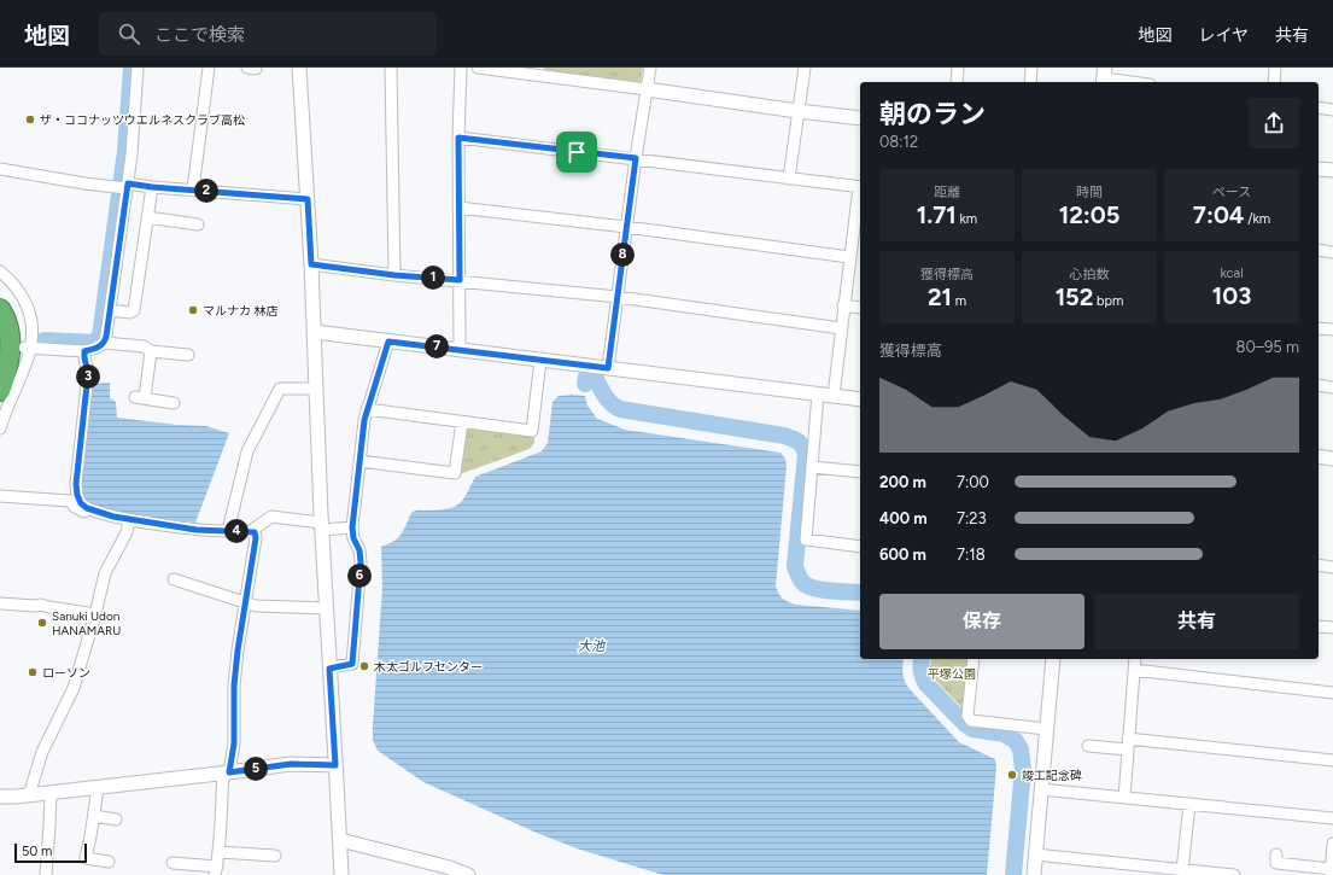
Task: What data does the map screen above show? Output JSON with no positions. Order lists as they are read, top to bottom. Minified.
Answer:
{"water":["大池"],"parks":["平塚公園"],"places":["ザ・ココナッツウエルネスクラブ高松","マルナカ 林店","Sanuki Udon HANAMARU","木太ゴルフセンター","ローソン","竣工記念碑"],"scale_bar":"50 m","page":{"header":"地図","search":"ここで検索","nav":["地図","レイヤ","共有"],"heading":["朝のラン","08:12"],"stats":[["距離","1.71 km"],["時間","12:05"],["ペース","7:04 /km"],["獲得標高","21 m"],["心拍数","152 bpm"],["kcal","103"]],"pins":["2","8","1","7","3","4","6","5"],"chart":["獲得標高","80–95 m"],"list":[{"name":"200 m","note":"7:00"},{"name":"400 m","note":"7:23"},{"name":"600 m","note":"7:18"}],"buttons":["保存","共有"],"scale":"50 m"}}
